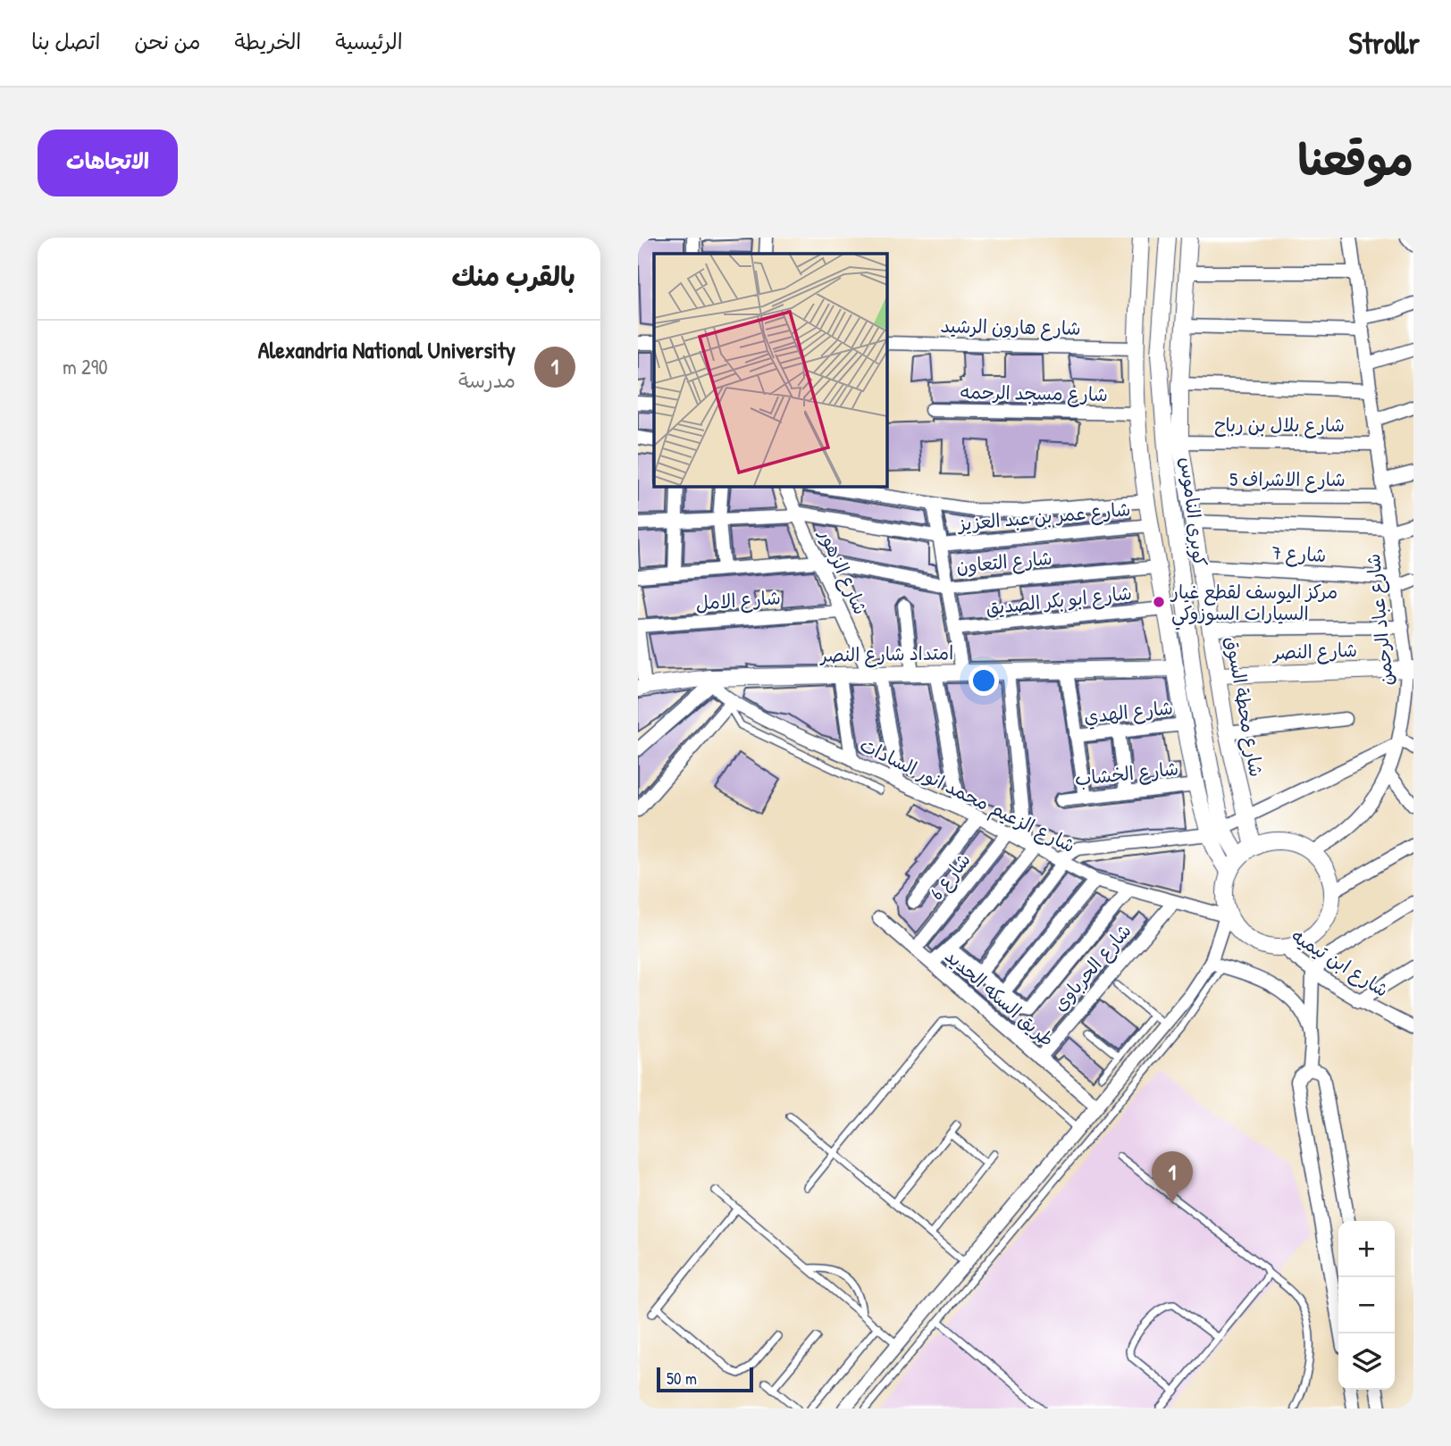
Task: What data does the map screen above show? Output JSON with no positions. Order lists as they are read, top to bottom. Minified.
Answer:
{"streets":{"street":["شارع هارون الرشيد","شارع مسجد الرحمه","شارع بلال بن رباح","شارع الاشراف 5","كوبرى الناموس","شارع عمر بن عبد العزيز","شارع 7","شارع التعاون","شارع الزهور","شارع الامل","شارع ابو بكر الصديق","شارع عباد الرحمن","شارع النصر","امتداد شارع النصر","شارع محطة السوق","شارع الهدي","شارع الخشاب","شارع الزعيم محمد انور السادات","شارع 6","شارع ابن تيميه","شارع الحرباوى","طريق السكه الحديد"]},"crossings":[["شارع بلال بن رباح","شارع عباد الرحمن"],["شارع بلال بن رباح","شارع محطة السوق"],["شارع الاشراف 5","شارع عباد الرحمن"],["شارع الاشراف 5","شارع محطة السوق"],["كوبرى الناموس","شارع عباد الرحمن"],["كوبرى الناموس","شارع محطة السوق"],["كوبرى الناموس","شارع الزعيم محمد انور السادات"],["كوبرى الناموس","شارع ابن تيميه"],["شارع عمر بن عبد العزيز","شارع الزهور"],["شارع 7","شارع عباد الرحمن"],["شارع 7","شارع محطة السوق"],["شارع التعاون","شارع الزهور"],["شارع الزهور","شارع الامل"],["شارع الزهور","امتداد شارع النصر"],["شارع الزهور","شارع الزعيم محمد انور السادات"],["شارع عباد الرحمن","شارع النصر"],["شارع عباد الرحمن","شارع محطة السوق"],["شارع عباد الرحمن","شارع الزعيم محمد انور السادات"],["شارع عباد الرحمن","شارع ابن تيميه"],["شارع النصر","شارع محطة السوق"],["امتداد شارع النصر","شارع الزعيم محمد انور السادات"],["شارع محطة السوق","شارع الزعيم محمد انور السادات"],["شارع محطة السوق","شارع ابن تيميه"],["شارع الزعيم محمد انور السادات","شارع 6"],["شارع الزعيم محمد انور السادات","شارع ابن تيميه"],["شارع الزعيم محمد انور السادات","شارع الحرباوى"],["شارع الحرباوى","طريق السكه الحديد"]],"places":["مركز اليوسف لقطع غيار السيارات السوزوكي"],"scale_bar":"50 m","page":{"header":"Strollr","nav":["الرئيسية","الخريطة","من نحن","اتصل بنا"],"title":"موقعنا","buttons":"الاتجاهات","heading":"بالقرب منك","list":[{"mark":"1","name":"Alexandria National University","note":"مدرسة","value":"290 m"}],"pins":"1","map_buttons":["+","−"],"scale":"50 m"}}
